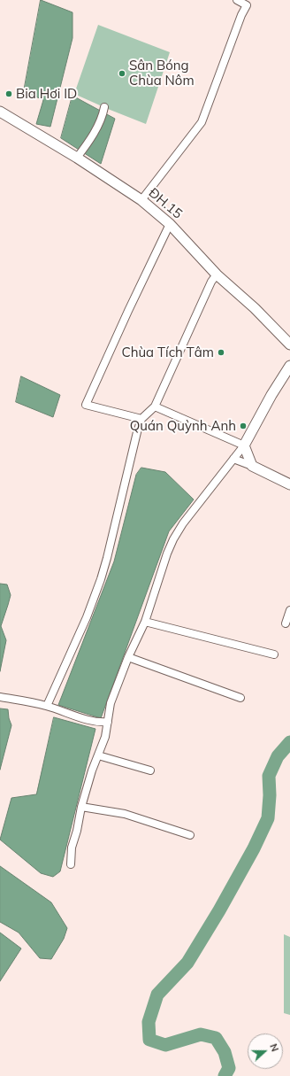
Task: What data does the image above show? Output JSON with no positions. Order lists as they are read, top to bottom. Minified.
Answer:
{"streets":{"main road":["ĐH.15"]},"places":["Sân Bóng Chùa Nôm","Bia Hơi ID","Chùa Tích Tâm","Quán Quỳnh Anh"],"north":"right"}
